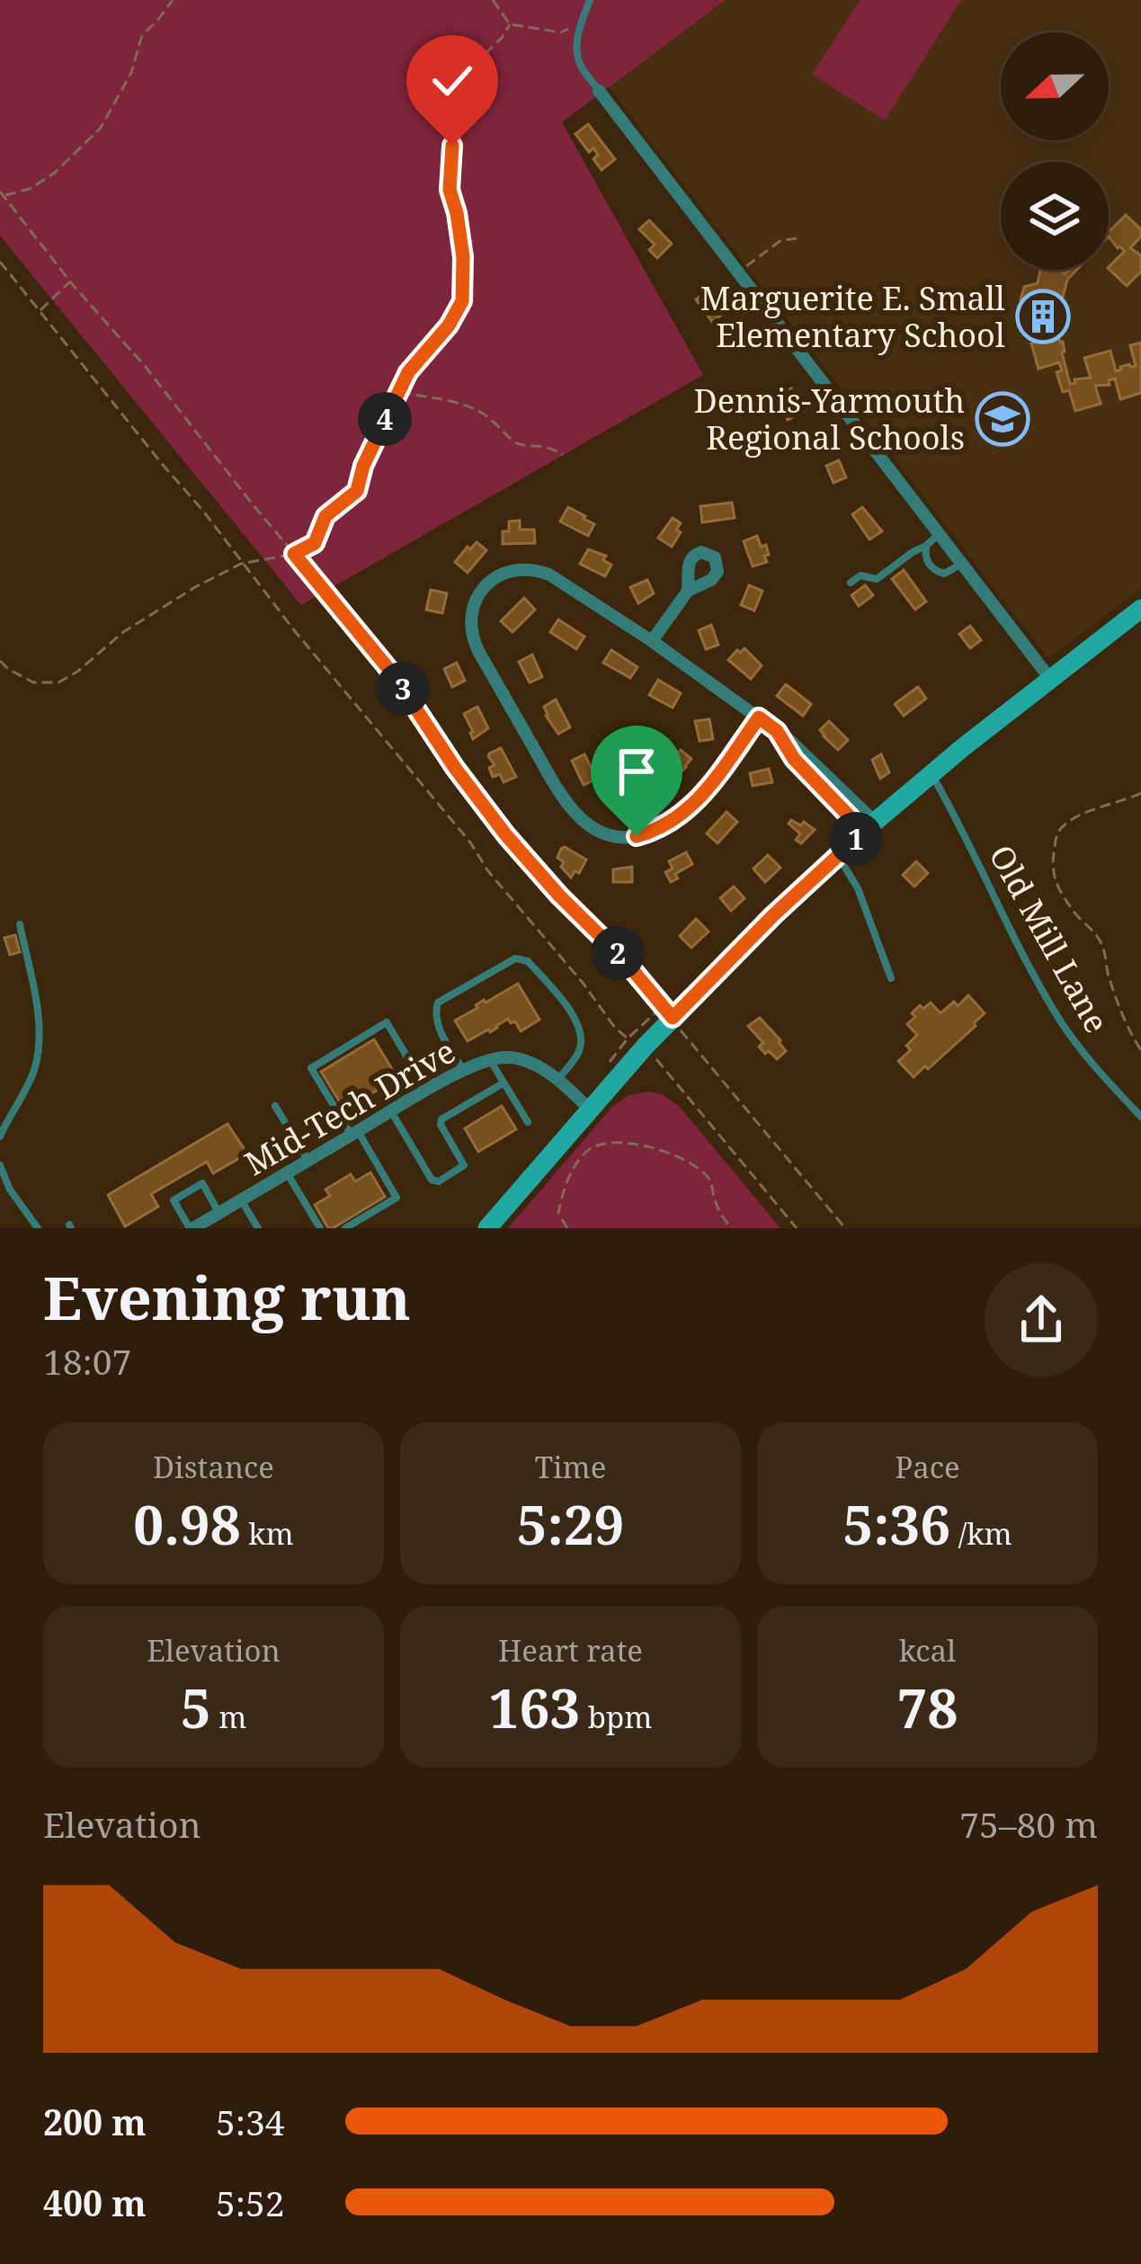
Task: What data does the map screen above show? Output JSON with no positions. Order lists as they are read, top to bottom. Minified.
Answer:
{"streets":{"street":["Mid-Tech Drive"],"lane":["Old Mill Lane"]},"places":{"building":["Marguerite E. Small Elementary School"],"school or university":["Dennis-Yarmouth Regional Schools"]},"north":"left","page":{"pins":["4","3","1","2"],"heading":["Evening run","18:07"],"stats":[["Distance","0.98 km"],["Time","5:29"],["Pace","5:36 /km"],["Elevation","5 m"],["Heart rate","163 bpm"],["kcal","78"]],"chart":["Elevation","75–80 m"],"list":[{"name":"200 m","note":"5:34"},{"name":"400 m","note":"5:52"}]}}
